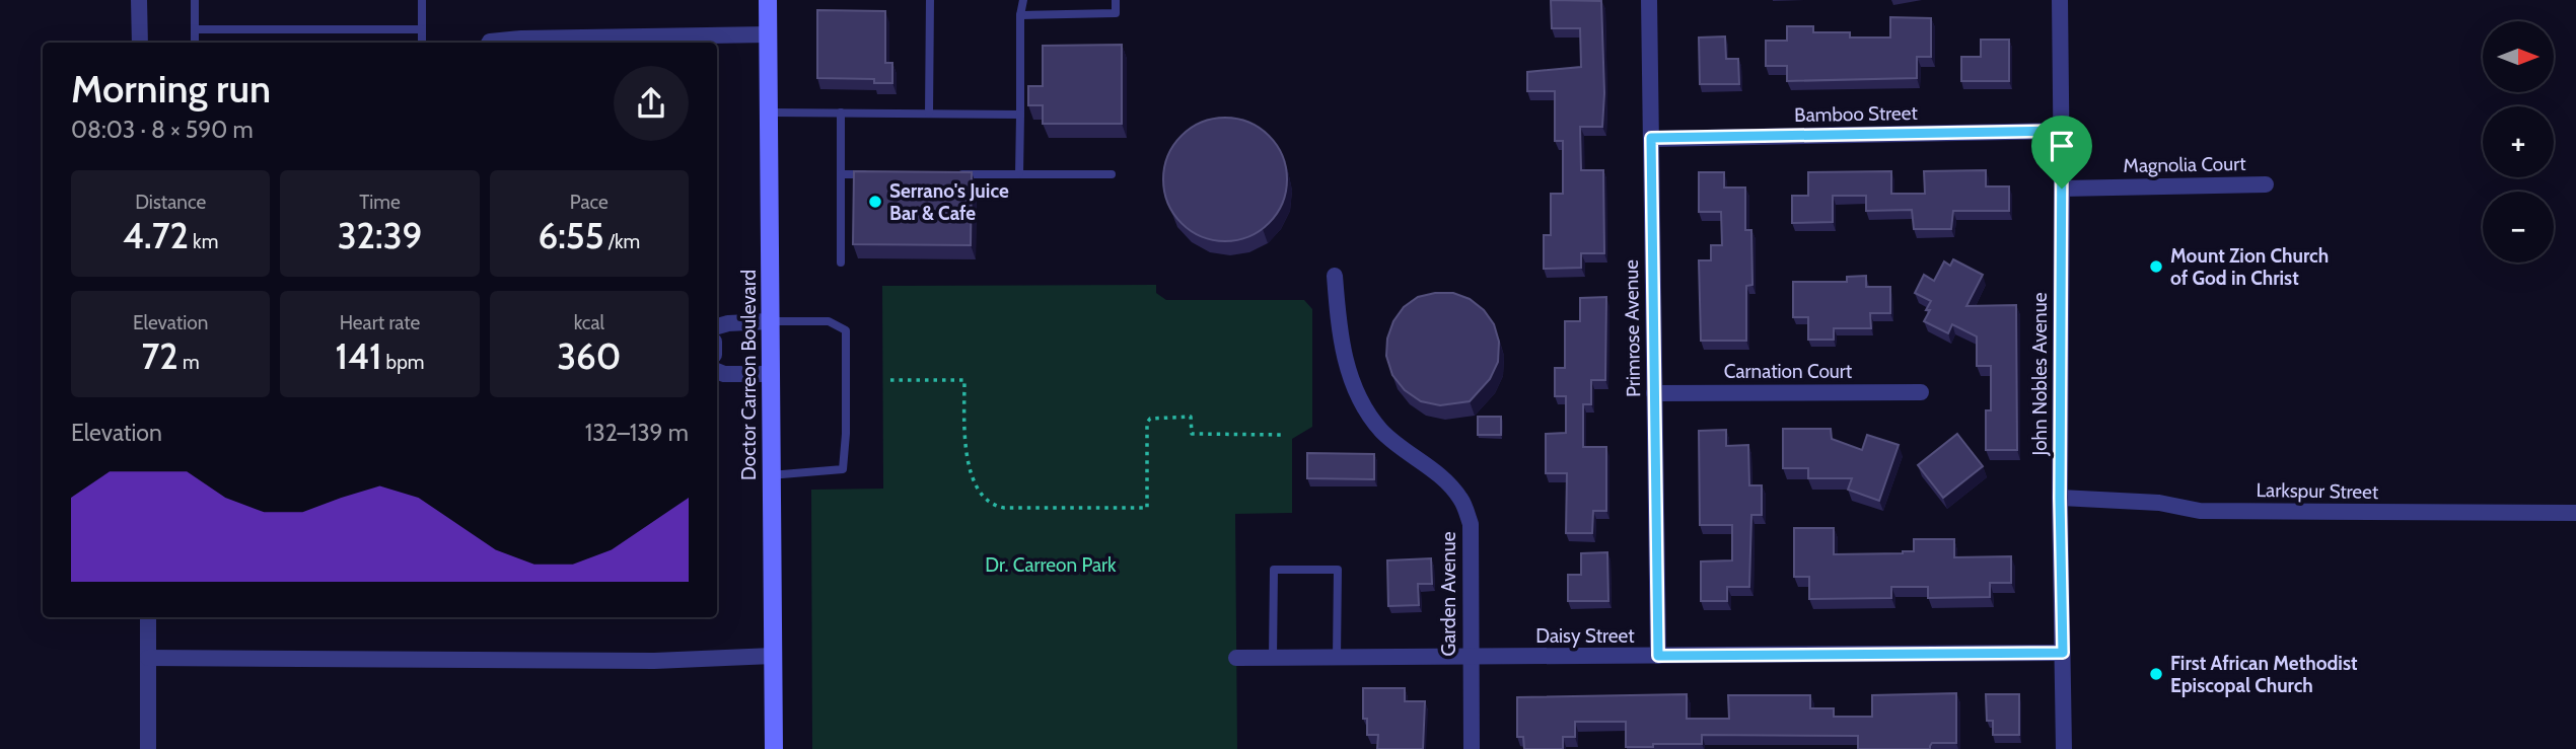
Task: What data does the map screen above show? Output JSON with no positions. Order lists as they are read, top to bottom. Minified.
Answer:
{"streets":{"main road":["Doctor Carreon Boulevard"],"street":["Bamboo Street","Magnolia Court","Primrose Avenue","Carnation Court","John Nobles Avenue","Larkspur Street","Garden Avenue","Daisy Street"]},"crossings":[["Bamboo Street","Primrose Avenue"],["Bamboo Street","John Nobles Avenue"],["Magnolia Court","John Nobles Avenue"],["Primrose Avenue","Carnation Court"],["Primrose Avenue","Daisy Street"],["John Nobles Avenue","Larkspur Street"],["John Nobles Avenue","Daisy Street"],["Garden Avenue","Daisy Street"]],"parks":["Dr. Carreon Park"],"places":["Serrano's Juice Bar & Cafe","Mount Zion Church of God in Christ","First African Methodist Episcopal Church"],"north":"right","page":{"map_buttons":["+","−"],"heading":["Morning run","08:03 · 8 × 590 m"],"stats":[["Distance","4.72 km"],["Time","32:39"],["Pace","6:55 /km"],["Elevation","72 m"],["Heart rate","141 bpm"],["kcal","360"]],"chart":["Elevation","132–139 m"]}}
